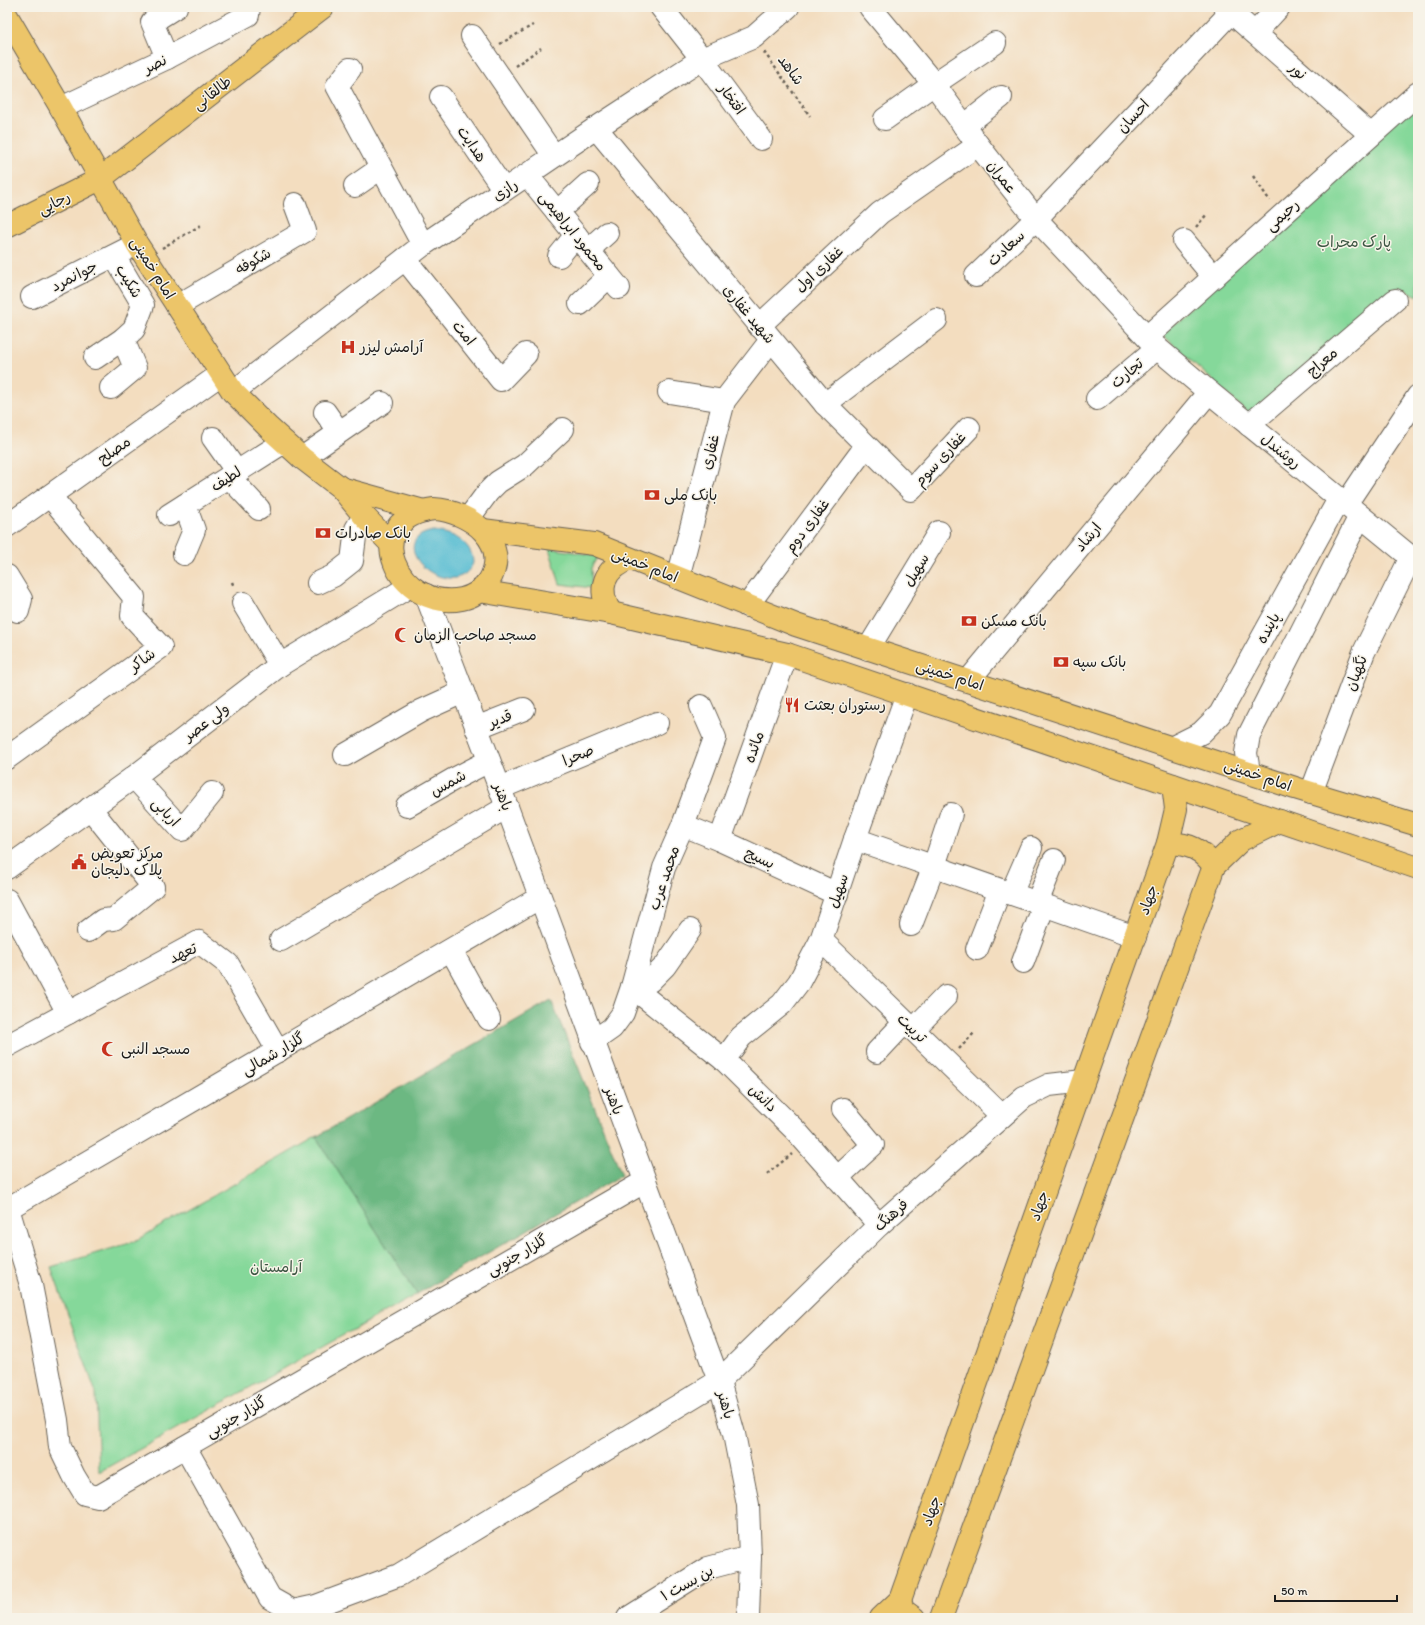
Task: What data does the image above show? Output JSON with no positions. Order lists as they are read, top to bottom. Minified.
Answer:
{"streets":{"main road":["طالقانی","رجایی","امام خمینی","جهاد"],"street":["نصر","نور","افتخار","احسان","هدایت","عمران","رازی","رحیمی","محمود ابراهیمی","سعادت","شکوفه","غفاری اول","جوانمرد","شکیب","شهید غفاری","امت","معراج","تجارت","مصلح","روشندل","غفاری","غفاری سوم","لطیف","غفاری دوم","ارشاد","سهیل","پاینده","شاکر","نگهبان","قدیر","ولی عصر","مائده","صحرا","شمس","باهنر","اربابی","بسیج","محمد عرب","تعهد","تربیت","گلزار شمالی","دانش","فرهنگ","گلزار جنوبی","بن بست ۱"],"path":["شاهد"]},"crossings":[["نصر","امام خمینی"],["شاهد","رازی"],["نور","احسان"],["نور","رحیمی"],["طالقانی","رجایی"],["طالقانی","امام خمینی"],["افتخار","رازی"],["احسان","عمران"],["احسان","سعادت"],["هدایت","رازی"],["عمران","رحیمی"],["عمران","سعادت"],["عمران","غفاری اول"],["عمران","تجارت"],["عمران","روشندل"],["رازی","محمود ابراهیمی"],["رازی","امام خمینی"],["رازی","شهید غفاری"],["رازی","امت"],["رجایی","امام خمینی"],["رحیمی","تجارت"],["رحیمی","روشندل"],["شکوفه","امام خمینی"],["امام خمینی","جوانمرد"],["امام خمینی","مصلح"],["امام خمینی","غفاری"],["امام خمینی","لطیف"],["امام خمینی","غفاری دوم"],["امام خمینی","ارشاد"],["امام خمینی","سهیل"],["امام خمینی","پاینده"],["امام خمینی","نگهبان"],["امام خمینی","ولی عصر"],["امام خمینی","باهنر"],["غفاری اول","شهید غفاری"],["غفاری اول","غفاری"],["جوانمرد","شکیب"],["شهید غفاری","غفاری"],["شهید غفاری","غفاری سوم"],["شهید غفاری","غفاری دوم"],["معراج","روشندل"],["تجارت","روشندل"],["مصلح","شاکر"],["روشندل","ارشاد"],["روشندل","پاینده"],["روشندل","نگهبان"],["سهیل","بسیج"],["سهیل","تربیت"],["سهیل","دانش"],["قدیر","باهنر"],["ولی عصر","باهنر"],["ولی عصر","اربابی"],["مائده","بسیج"],["صحرا","باهنر"],["شمس","باهنر"],["باهنر","محمد عرب"],["باهنر","گلزار شمالی"],["باهنر","فرهنگ"],["باهنر","گلزار جنوبی"],["باهنر","بن بست ۱"],["بسیج","محمد عرب"],["محمد عرب","دانش"],["جهاد","فرهنگ"],["تعهد","گلزار شمالی"],["تربیت","فرهنگ"],["گلزار شمالی","گلزار جنوبی"],["دانش","فرهنگ"],["فرهنگ","گلزار جنوبی"]],"parks":["پارک محراب","آرامستان"],"places":{"hospital":["آرامش لیزر"],"bank":["بانک ملی","بانک صادرات","بانک مسکن","بانک سپه"],"mosque":["مسجد صاحب الزمان","مسجد النبی"],"restaurant":["رستوران بعثت"],"public building":["مرکز تعویض پلاک دلیجان"]},"scale_bar":"50 m"}
